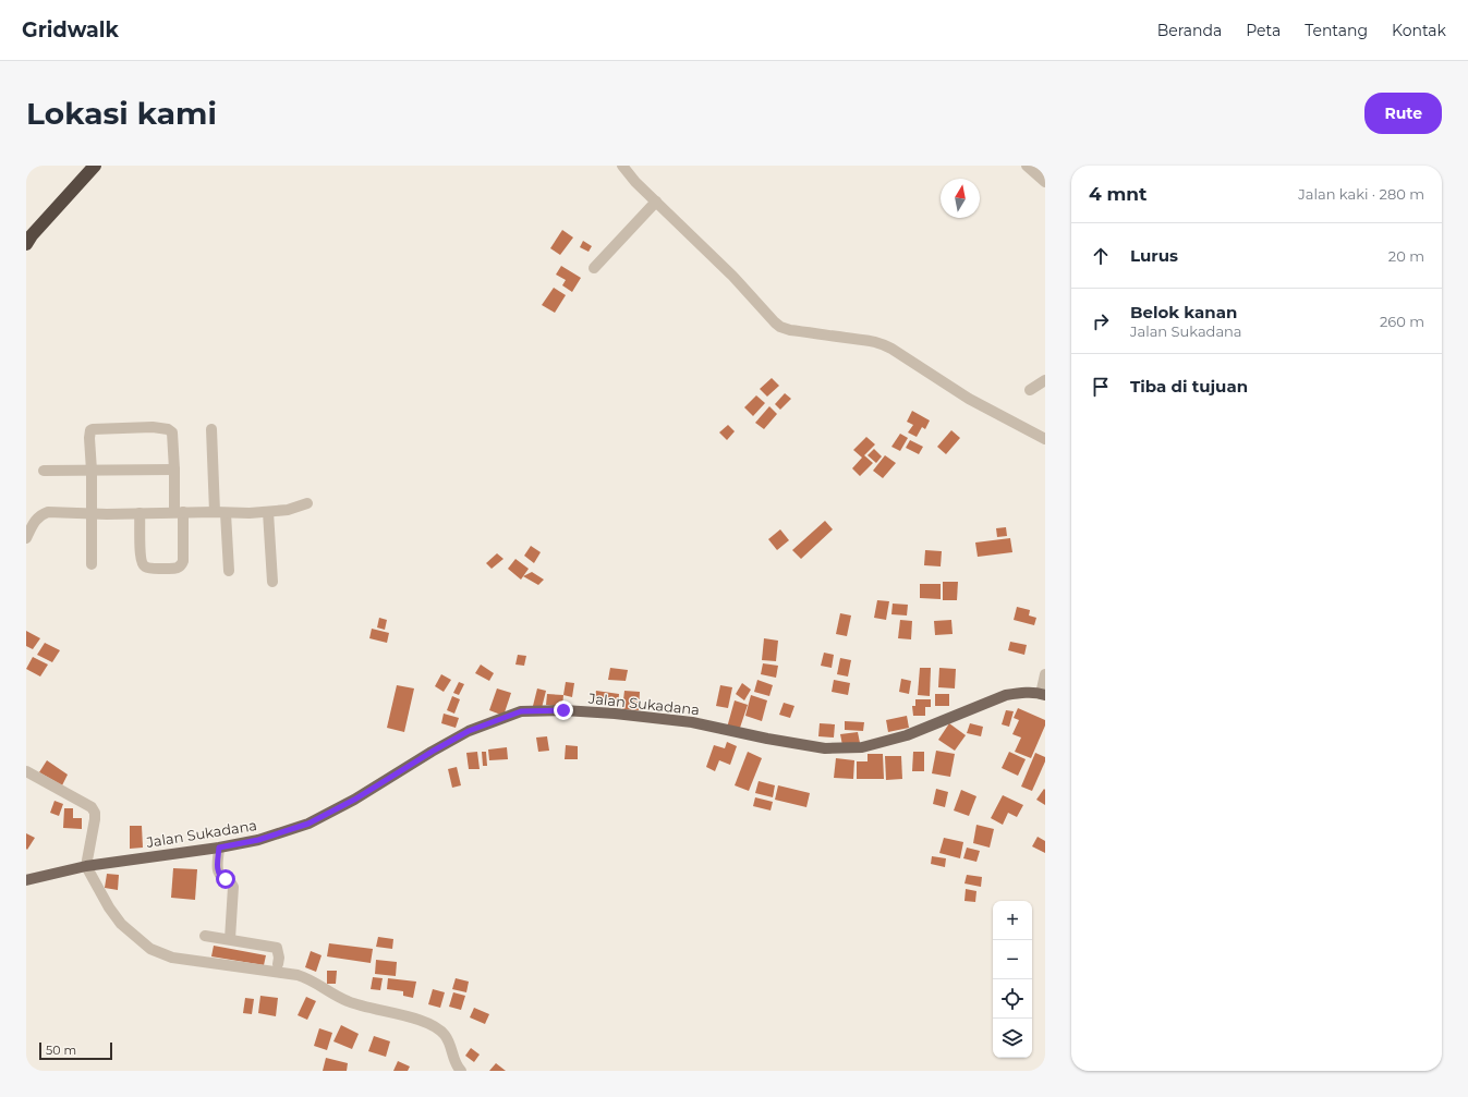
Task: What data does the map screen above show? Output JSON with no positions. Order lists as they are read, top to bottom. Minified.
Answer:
{"streets":{"main road":["Jalan Sukadana"]},"scale_bar":"50 m","north":"top","page":{"header":"Gridwalk","nav":["Beranda","Peta","Tentang","Kontak"],"buttons":"Rute","title":"Lokasi kami","heading":["4 mnt","Jalan kaki · 280 m"],"list":[["Lurus","20 m"],["Belok kanan","Jalan Sukadana","260 m"],"Tiba di tujuan"],"map_buttons":["+","−"],"scale":"50 m"}}
